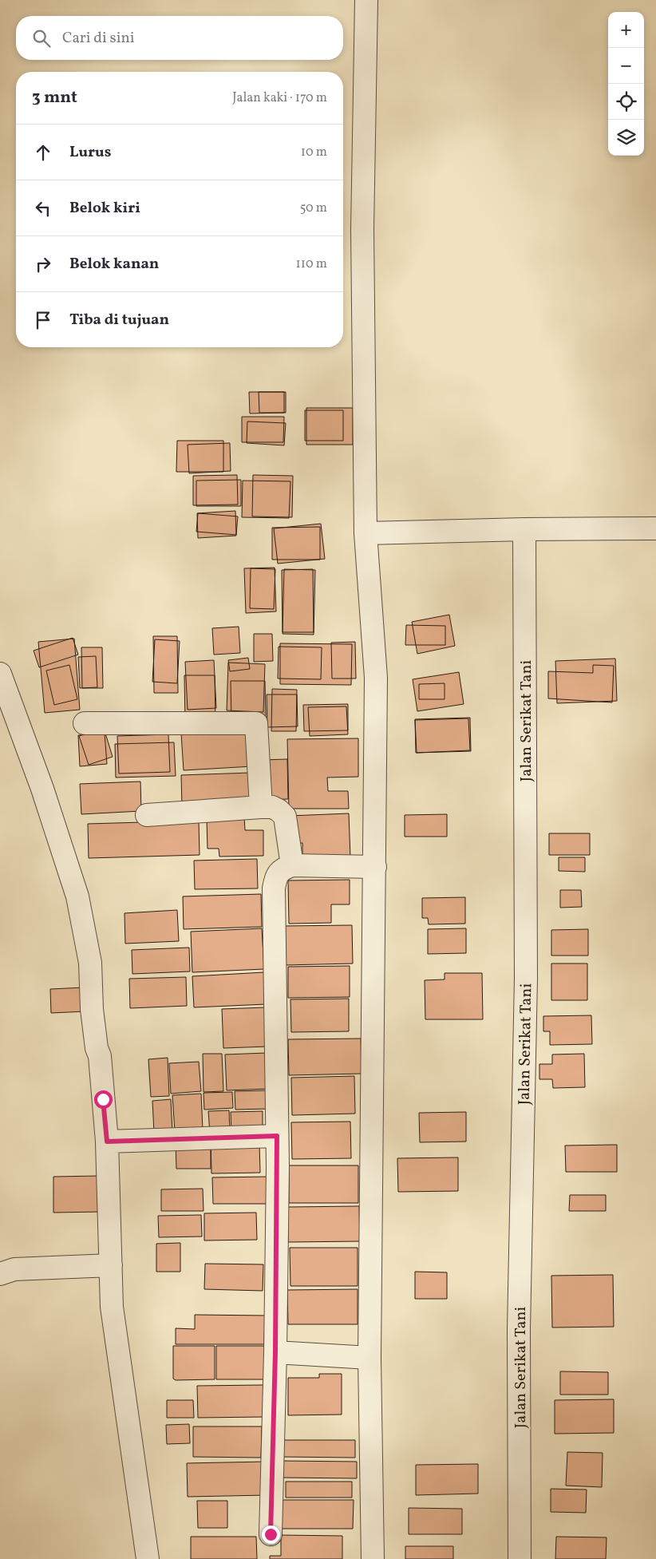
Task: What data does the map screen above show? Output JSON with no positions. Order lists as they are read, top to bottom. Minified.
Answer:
{"streets":{"street":["Jalan Serikat Tani"]},"page":{"map_buttons":["+","−"],"search":"Cari di sini","heading":["3 mnt","Jalan kaki · 170 m"],"list":[["Lurus","10 m"],["Belok kiri","50 m"],["Belok kanan","110 m"],"Tiba di tujuan"]}}
